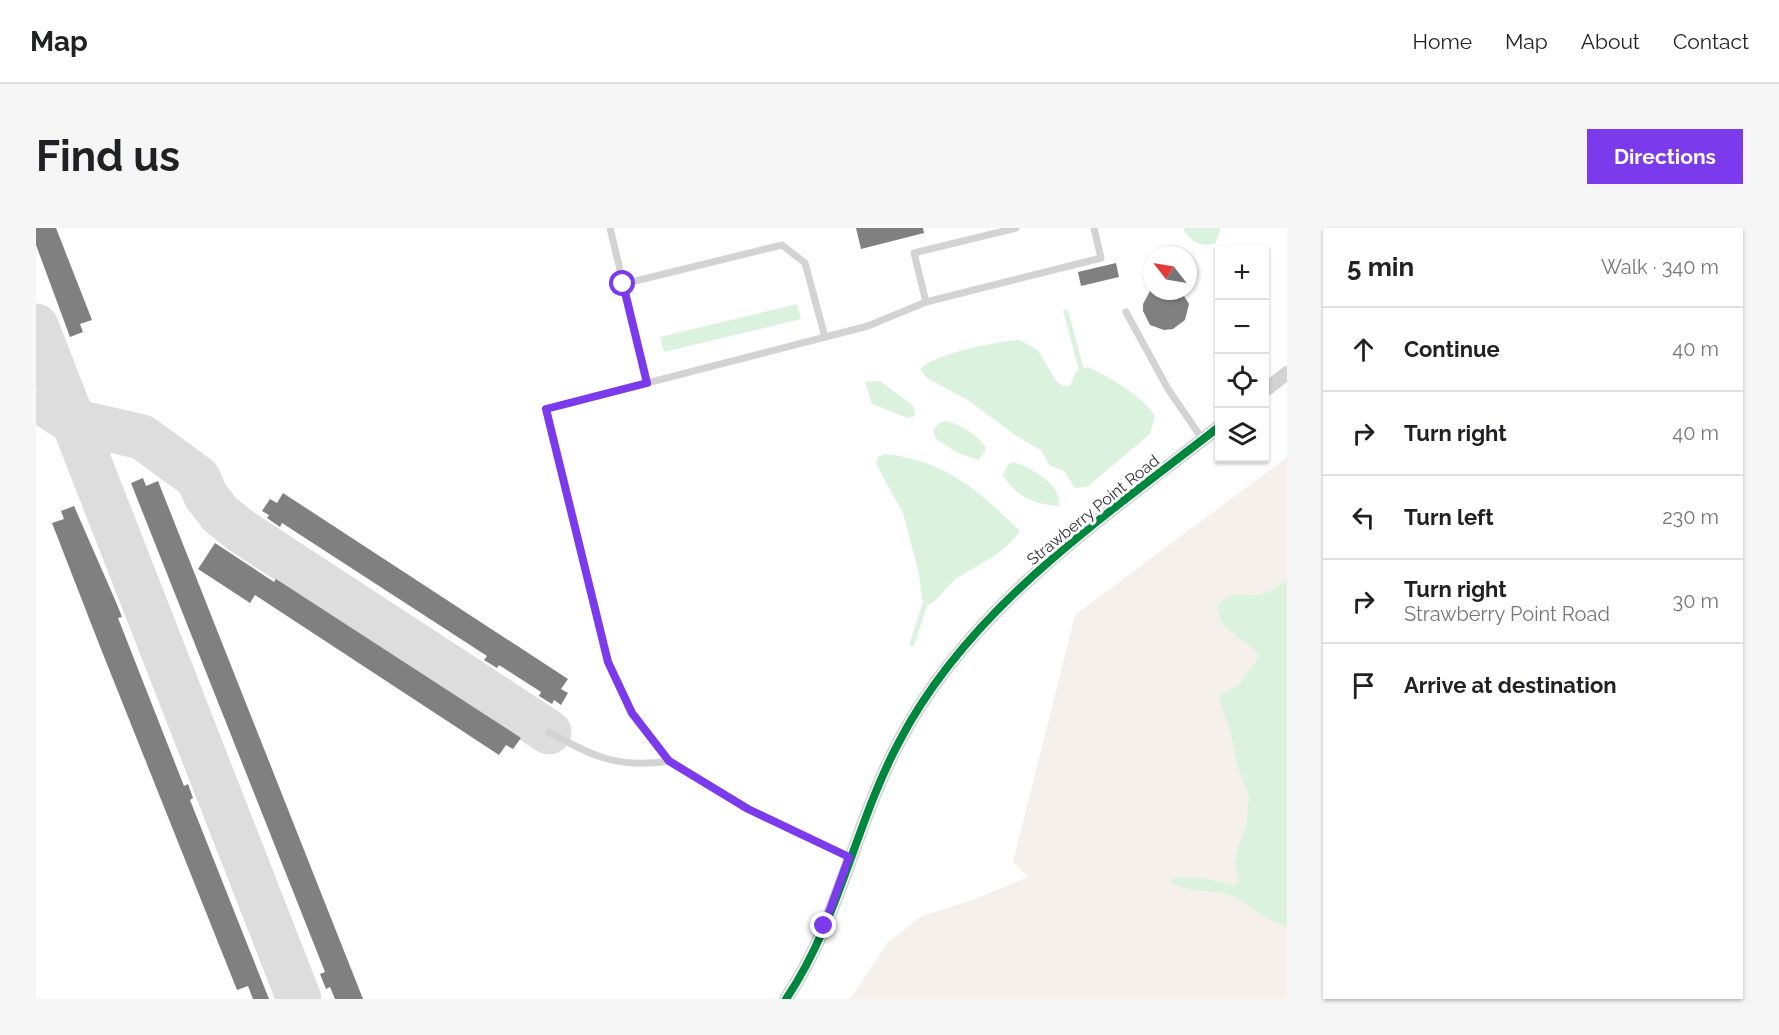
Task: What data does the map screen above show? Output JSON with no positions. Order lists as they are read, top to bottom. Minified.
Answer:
{"streets":{"street":["Strawberry Point Road"]},"north":"top left","page":{"header":"Map","nav":["Home","Map","About","Contact"],"buttons":"Directions","title":"Find us","heading":["5 min","Walk · 340 m"],"map_buttons":["+","−"],"list":[["Continue","40 m"],["Turn right","40 m"],["Turn left","230 m"],["Turn right","Strawberry Point Road","30 m"],"Arrive at destination"]}}
